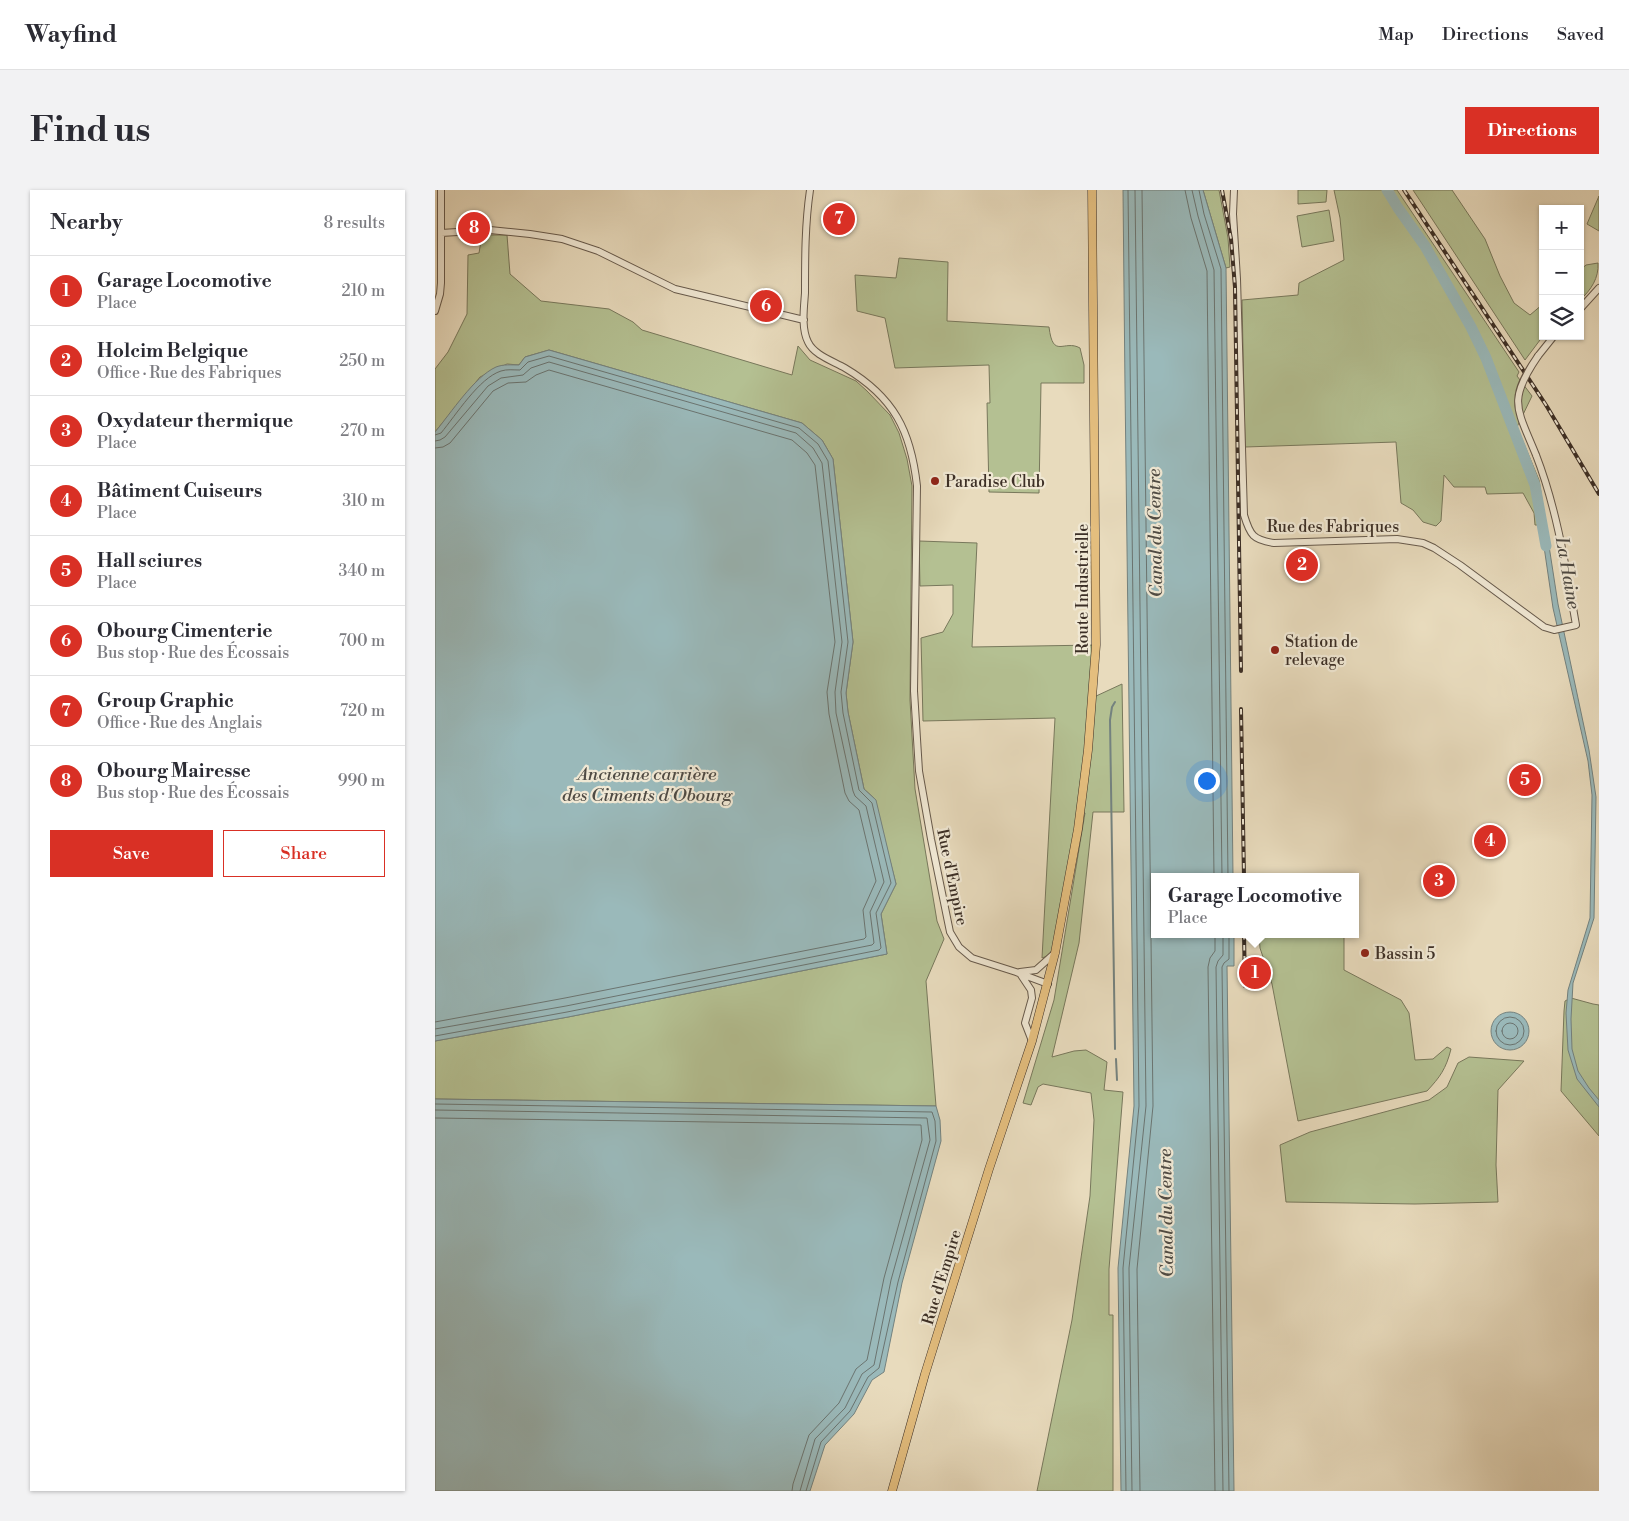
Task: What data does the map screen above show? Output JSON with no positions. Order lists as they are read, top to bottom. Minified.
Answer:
{"streets":{"main road":["Route Industrielle","Rue d'Empire"],"street":["Rue des Fabriques"]},"crossings":[["Route Industrielle","Rue d'Empire"]],"water":["Canal du Centre","La Haine","Ancienne carrière des Ciments d'Obourg"],"places":["Paradise Club","Station de relevage","Bassin 5"],"page":{"header":"Wayfind","nav":["Map","Directions","Saved"],"buttons":["Directions",["Save","Share"]],"title":"Find us","heading":["Nearby","8 results"],"pins":["7","8","6","2","5","4","3","1"],"map_buttons":["+","−"],"list":[{"mark":"1","name":"Garage Locomotive","note":"Place","value":"210 m"},{"mark":"2","name":"Holcim Belgique","note":"Office · Rue des Fabriques","value":"250 m"},{"mark":"3","name":"Oxydateur thermique","note":"Place","value":"270 m"},{"mark":"4","name":"Bâtiment Cuiseurs","note":"Place","value":"310 m"},{"mark":"5","name":"Hall sciures","note":"Place","value":"340 m"},{"mark":"6","name":"Obourg Cimenterie","note":"Bus stop · Rue des Écossais","value":"700 m"},{"mark":"7","name":"Group Graphic","note":"Office · Rue des Anglais","value":"720 m"},{"mark":"8","name":"Obourg Mairesse","note":"Bus stop · Rue des Écossais","value":"990 m"}],"popup":["Garage Locomotive","Place"]}}
